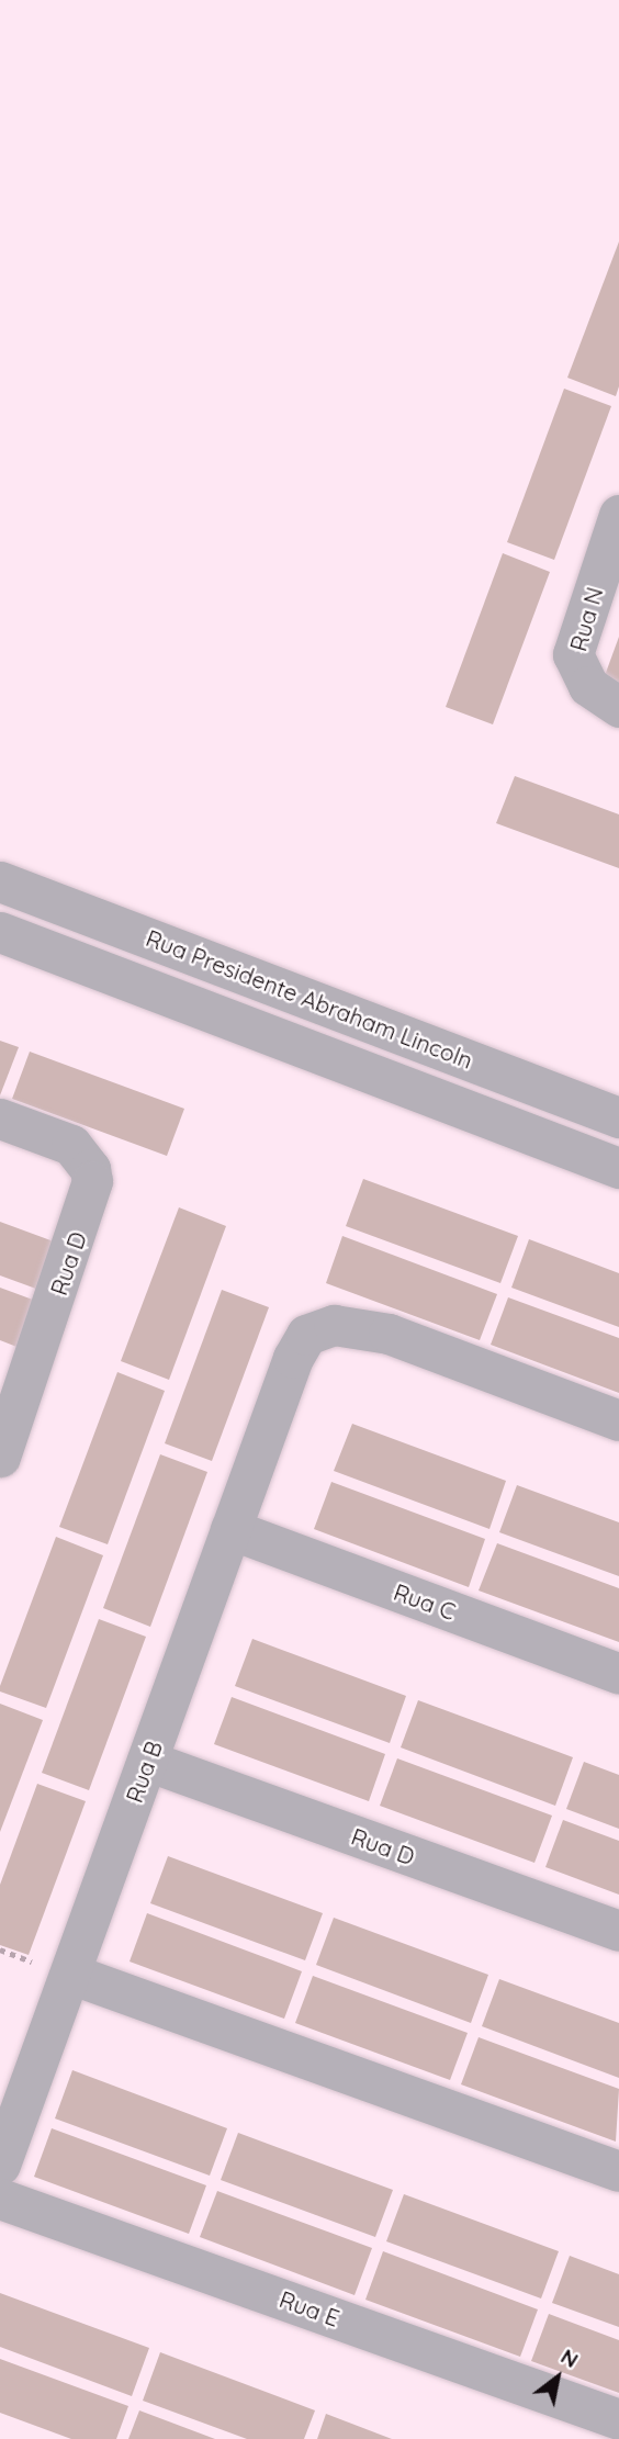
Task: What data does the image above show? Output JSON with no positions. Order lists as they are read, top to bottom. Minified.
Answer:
{"streets":{"street":["Rua N","Rua Presidente Abraham Lincoln","Rua D","Rua C","Rua B","Rua E"]},"crossings":[["Rua D","Rua B"],["Rua C","Rua B"]],"north":"top right"}
